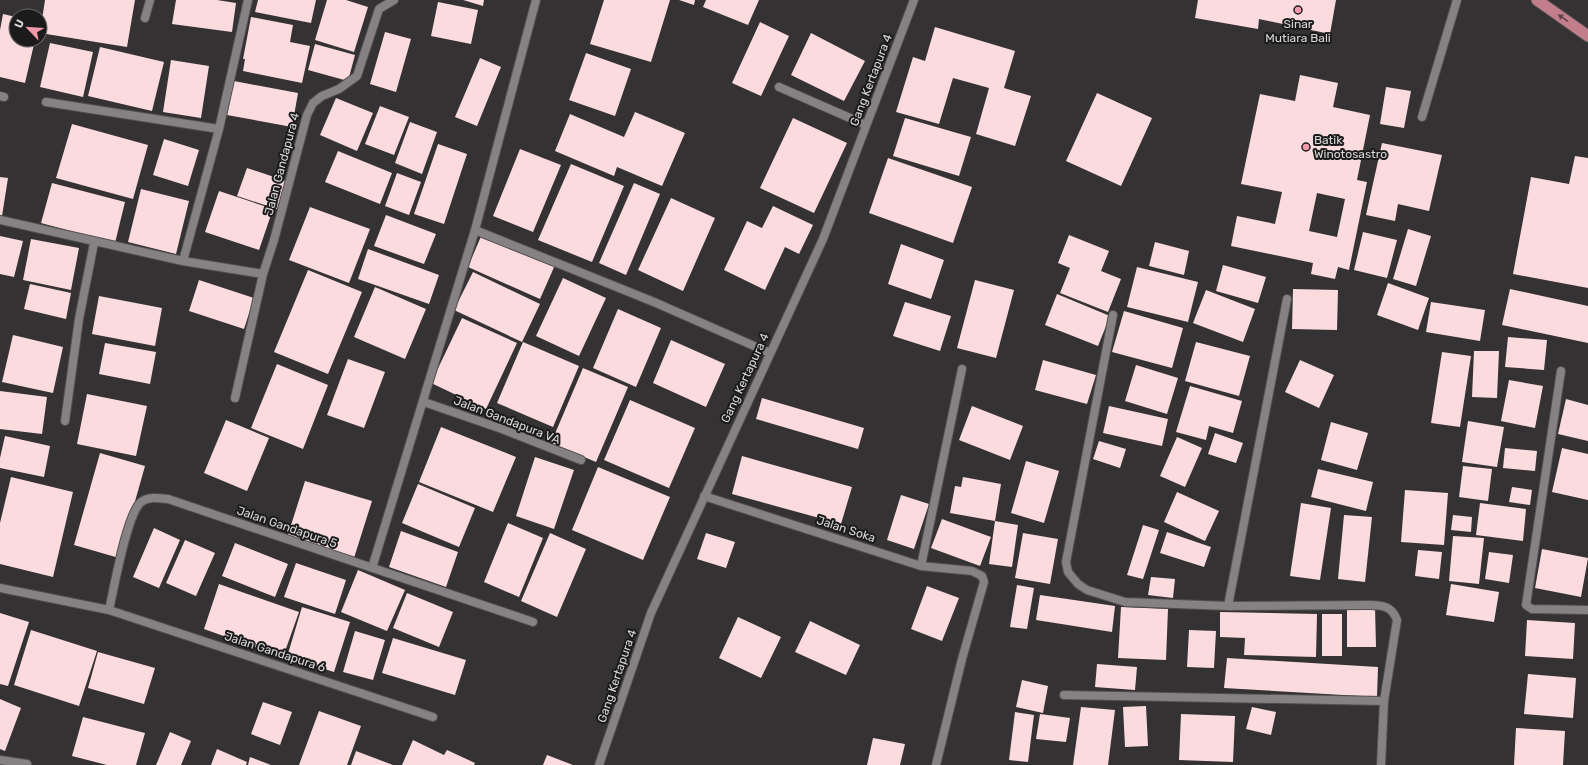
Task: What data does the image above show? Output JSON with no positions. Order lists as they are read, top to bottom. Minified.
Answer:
{"streets":{"street":["Gang Kertapura 4","Jalan Gandapura 4","Jalan Gandapura VA","Jalan Gandapura 5","Jalan Soka","Jalan Gandapura 6"]},"crossings":[["Gang Kertapura 4","Jalan Soka"],["Jalan Gandapura 5","Jalan Gandapura 6"]],"places":["Sinar Mutiara Bali","Batik Winotosastro"],"north":"top left"}
